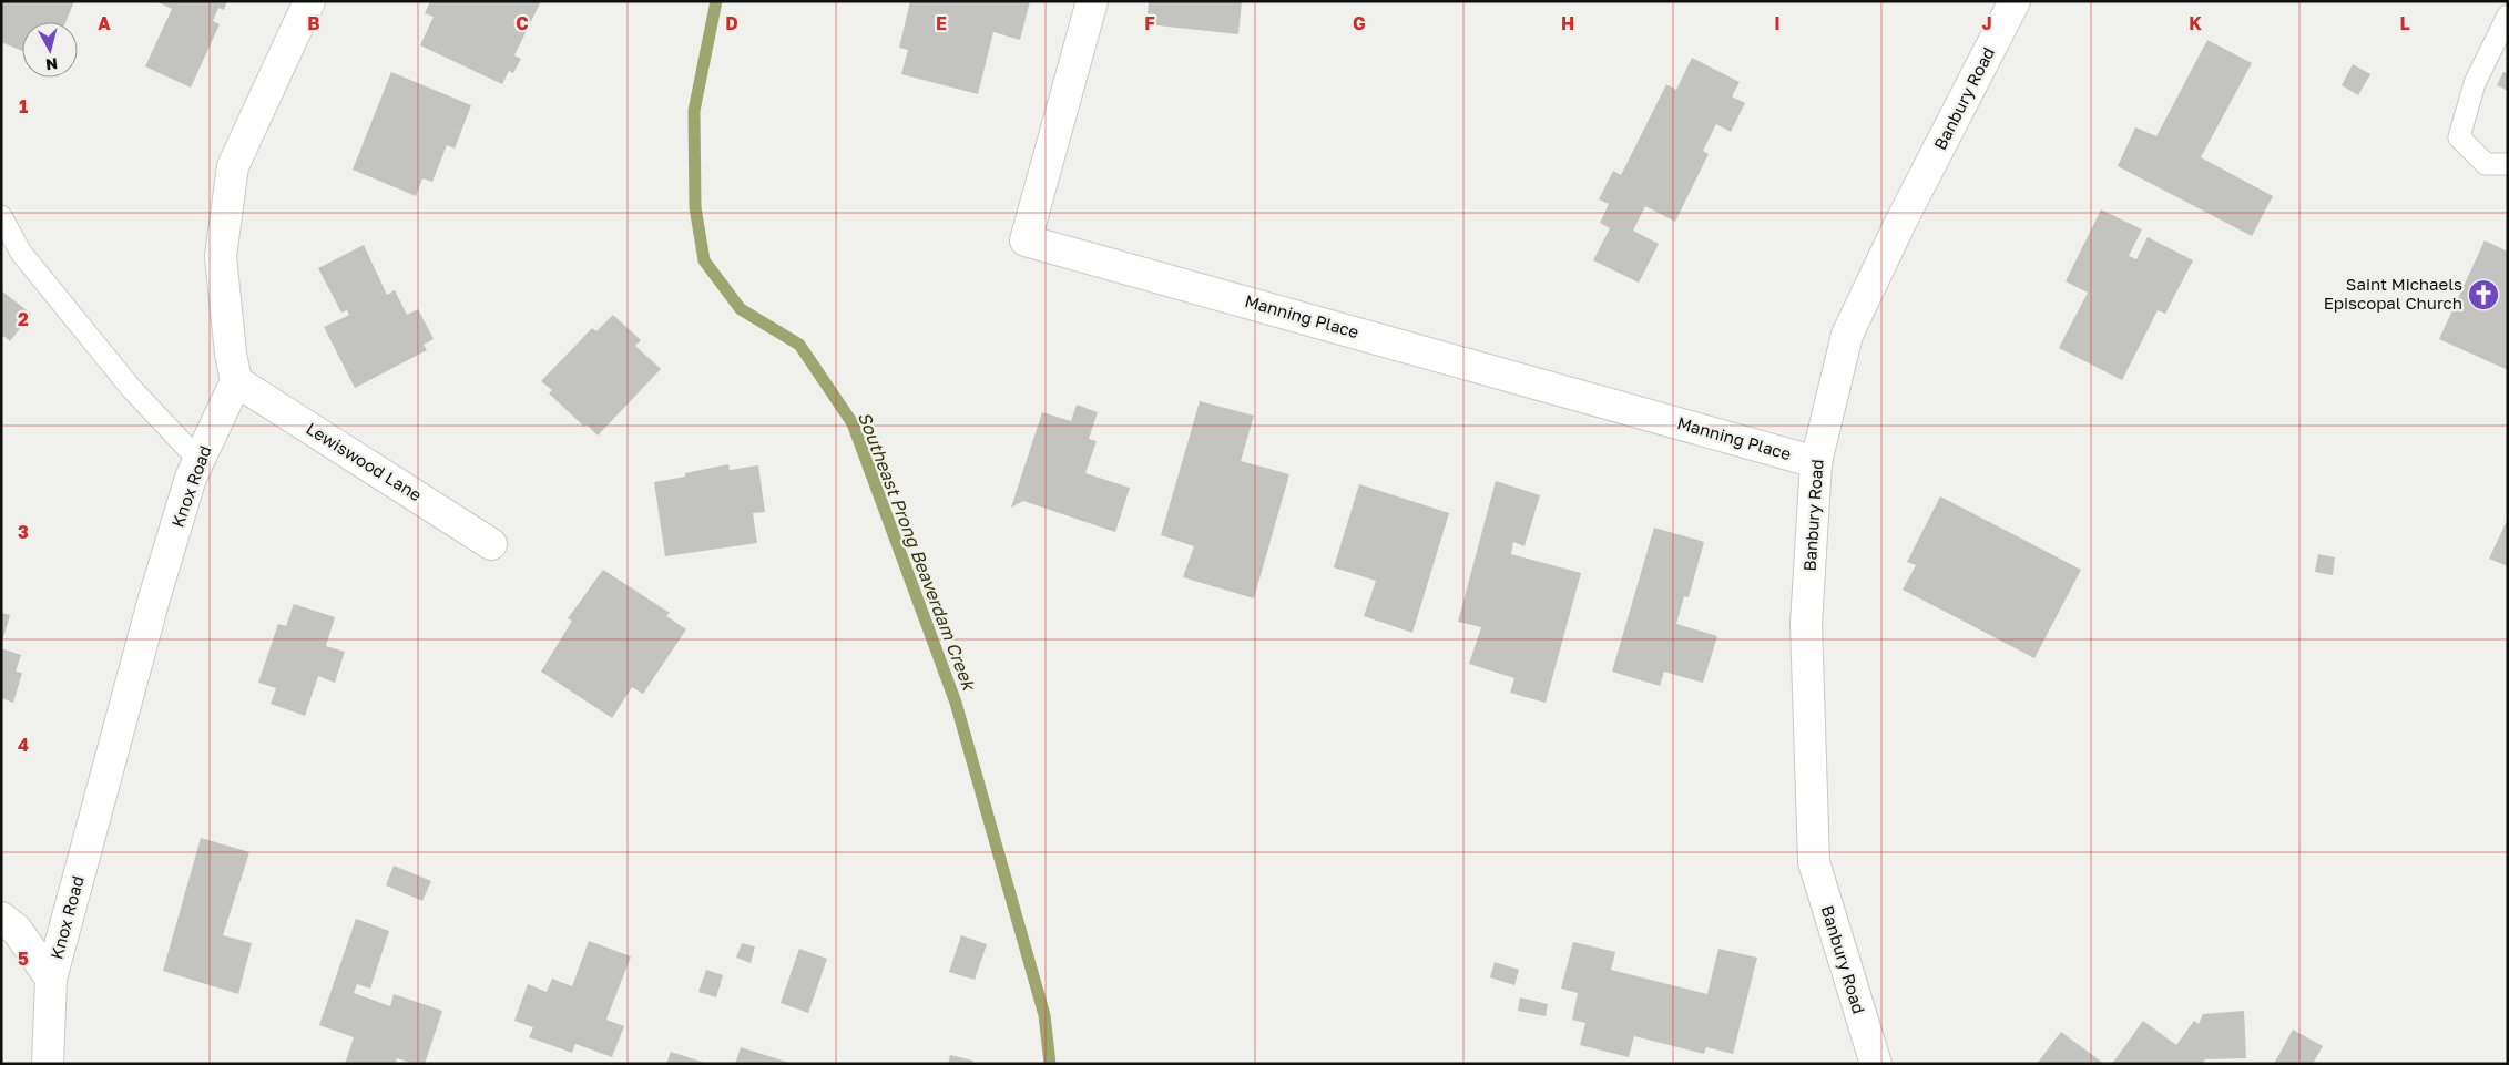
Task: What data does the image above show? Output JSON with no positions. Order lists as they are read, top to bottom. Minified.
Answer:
{"streets":{"street":["Banbury Road","Manning Place","Lewiswood Lane","Knox Road"]},"crossings":[["Banbury Road","Manning Place"],["Lewiswood Lane","Knox Road"]],"water":["Southeast Prong Beaverdam Creek"],"places":{"church":["Saint Michaels Episcopal Church"]},"north":"bottom","grid":{"columns":["A","B","C","D","E","F","G","H","I","J","K","L"],"rows":["1","2","3","4","5"]}}
